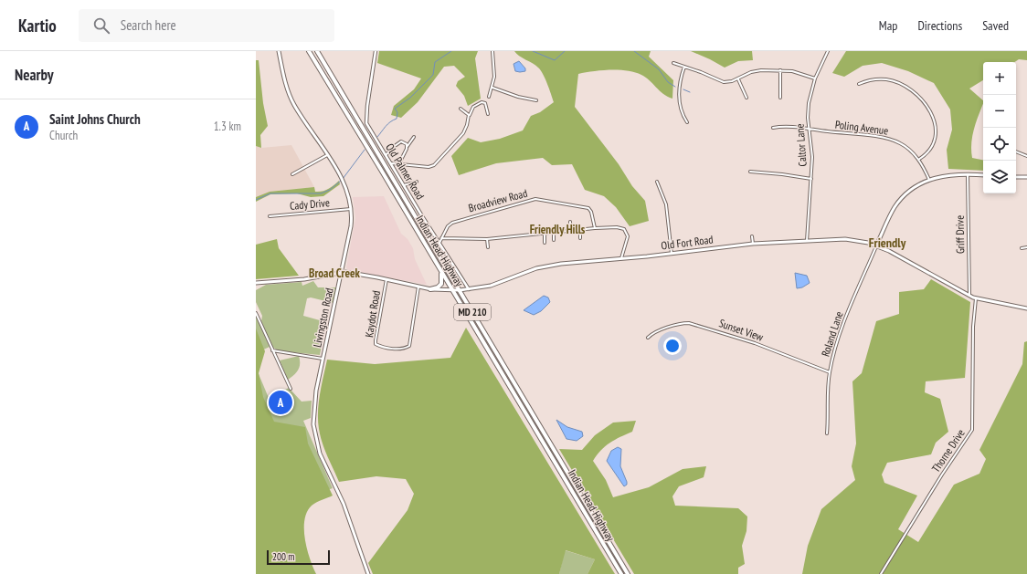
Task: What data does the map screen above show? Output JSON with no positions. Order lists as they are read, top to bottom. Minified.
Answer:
{"streets":{"highway":["Indian Head Highway","MD 210"],"main road":["Old Fort Road","Livingston Road"],"street":["Poling Avenue","Caltor Lane","Old Palmer Road","Broadview Road","Cady Drive","Griff Drive","Kaydot Road","Sunset View","Roland Lane","Thorne Drive"]},"crossings":[["Poling Avenue","Caltor Lane"],["Caltor Lane","Old Fort Road"],["Old Palmer Road","Broadview Road"],["Old Palmer Road","Old Fort Road"],["Cady Drive","Livingston Road"],["Griff Drive","Old Fort Road"],["Old Fort Road","Indian Head Highway"],["Old Fort Road","Kaydot Road"],["Old Fort Road","Livingston Road"],["Old Fort Road","Roland Lane"],["Old Fort Road","Thorne Drive"],["Sunset View","Roland Lane"]],"districts":["Friendly Hills","Friendly","Broad Creek"],"scale_bar":"200 m","page":{"header":"Kartio","search":"Search here","nav":["Map","Directions","Saved"],"heading":"Nearby","map_buttons":["+","−"],"list":[{"mark":"A","name":"Saint Johns Church","note":"Church","value":"1.3 km"}],"pins":"A","scale":"200 m"}}
